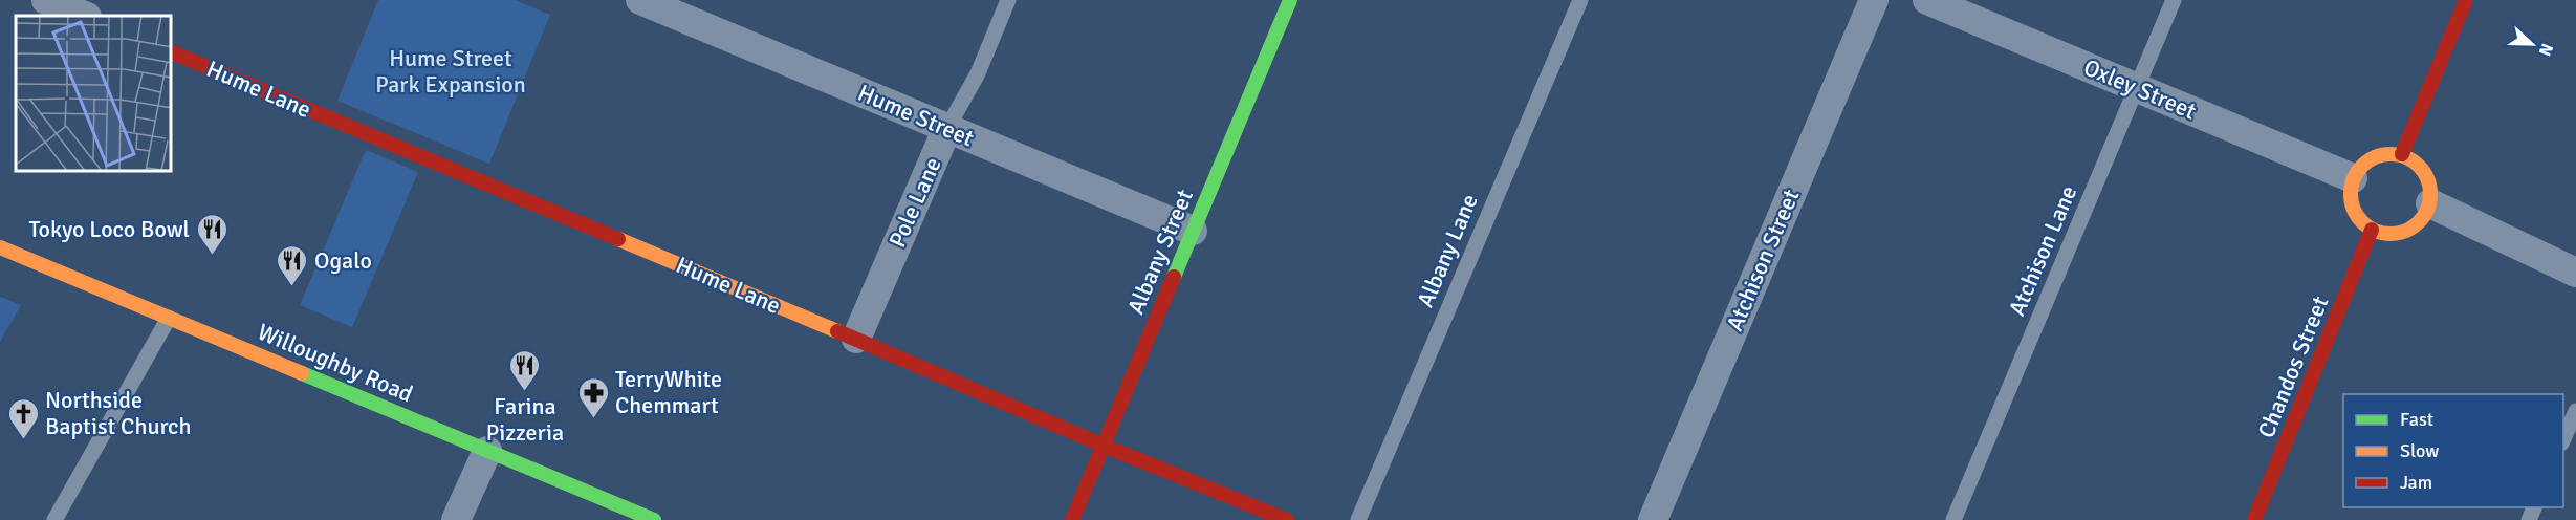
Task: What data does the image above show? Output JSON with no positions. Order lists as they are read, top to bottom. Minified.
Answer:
{"streets":{"street":["Hume Lane","Oxley Street","Hume Street","Pole Lane","Albany Street","Atchison Street","Willoughby Road","Chandos Street"],"lane":["Albany Lane","Atchison Lane"]},"crossings":[["Hume Lane","Pole Lane"],["Hume Lane","Albany Street"],["Oxley Street","Atchison Lane"],["Oxley Street","Chandos Street"],["Hume Street","Pole Lane"],["Hume Street","Albany Street"]],"parks":["Hume Street Park Expansion"],"places":{"restaurant":["Tokyo Loco Bowl","Ogalo","Farina Pizzeria"],"pharmacy":["TerryWhite Chemmart"],"church":["Northside Baptist Church"]},"legend":["Fast","Slow","Jam"],"north":"right"}
